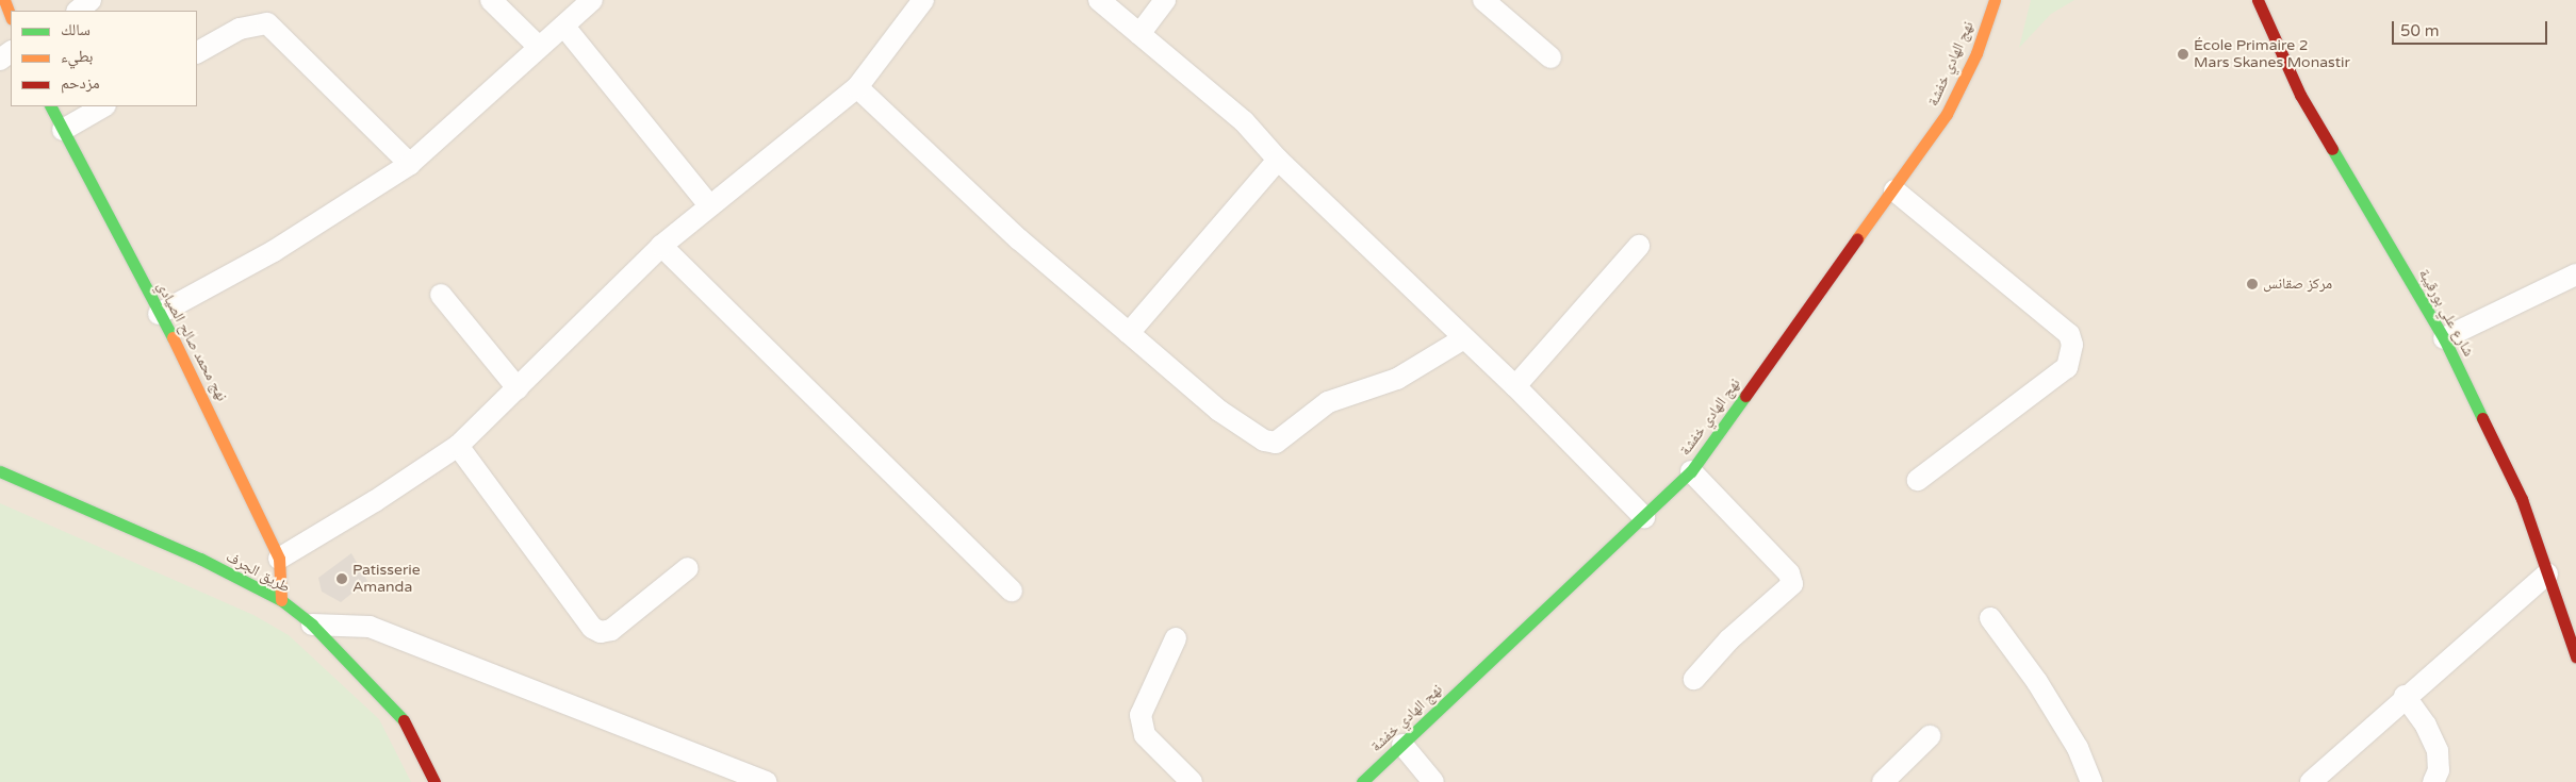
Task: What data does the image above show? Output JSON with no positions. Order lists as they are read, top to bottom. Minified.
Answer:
{"streets":{"main road":["نهج الهادي خفشة","شارع علي بورقيبة","نهج محمد صالح الصيادي","طريق الجرف"]},"crossings":[["نهج محمد صالح الصيادي","طريق الجرف"]],"places":["École Primaire 2 Mars Skanes Monastir","مركز صقانس","Patisserie Amanda"],"legend":["سالك","بطيء","مزدحم"],"scale_bar":"50 m"}
